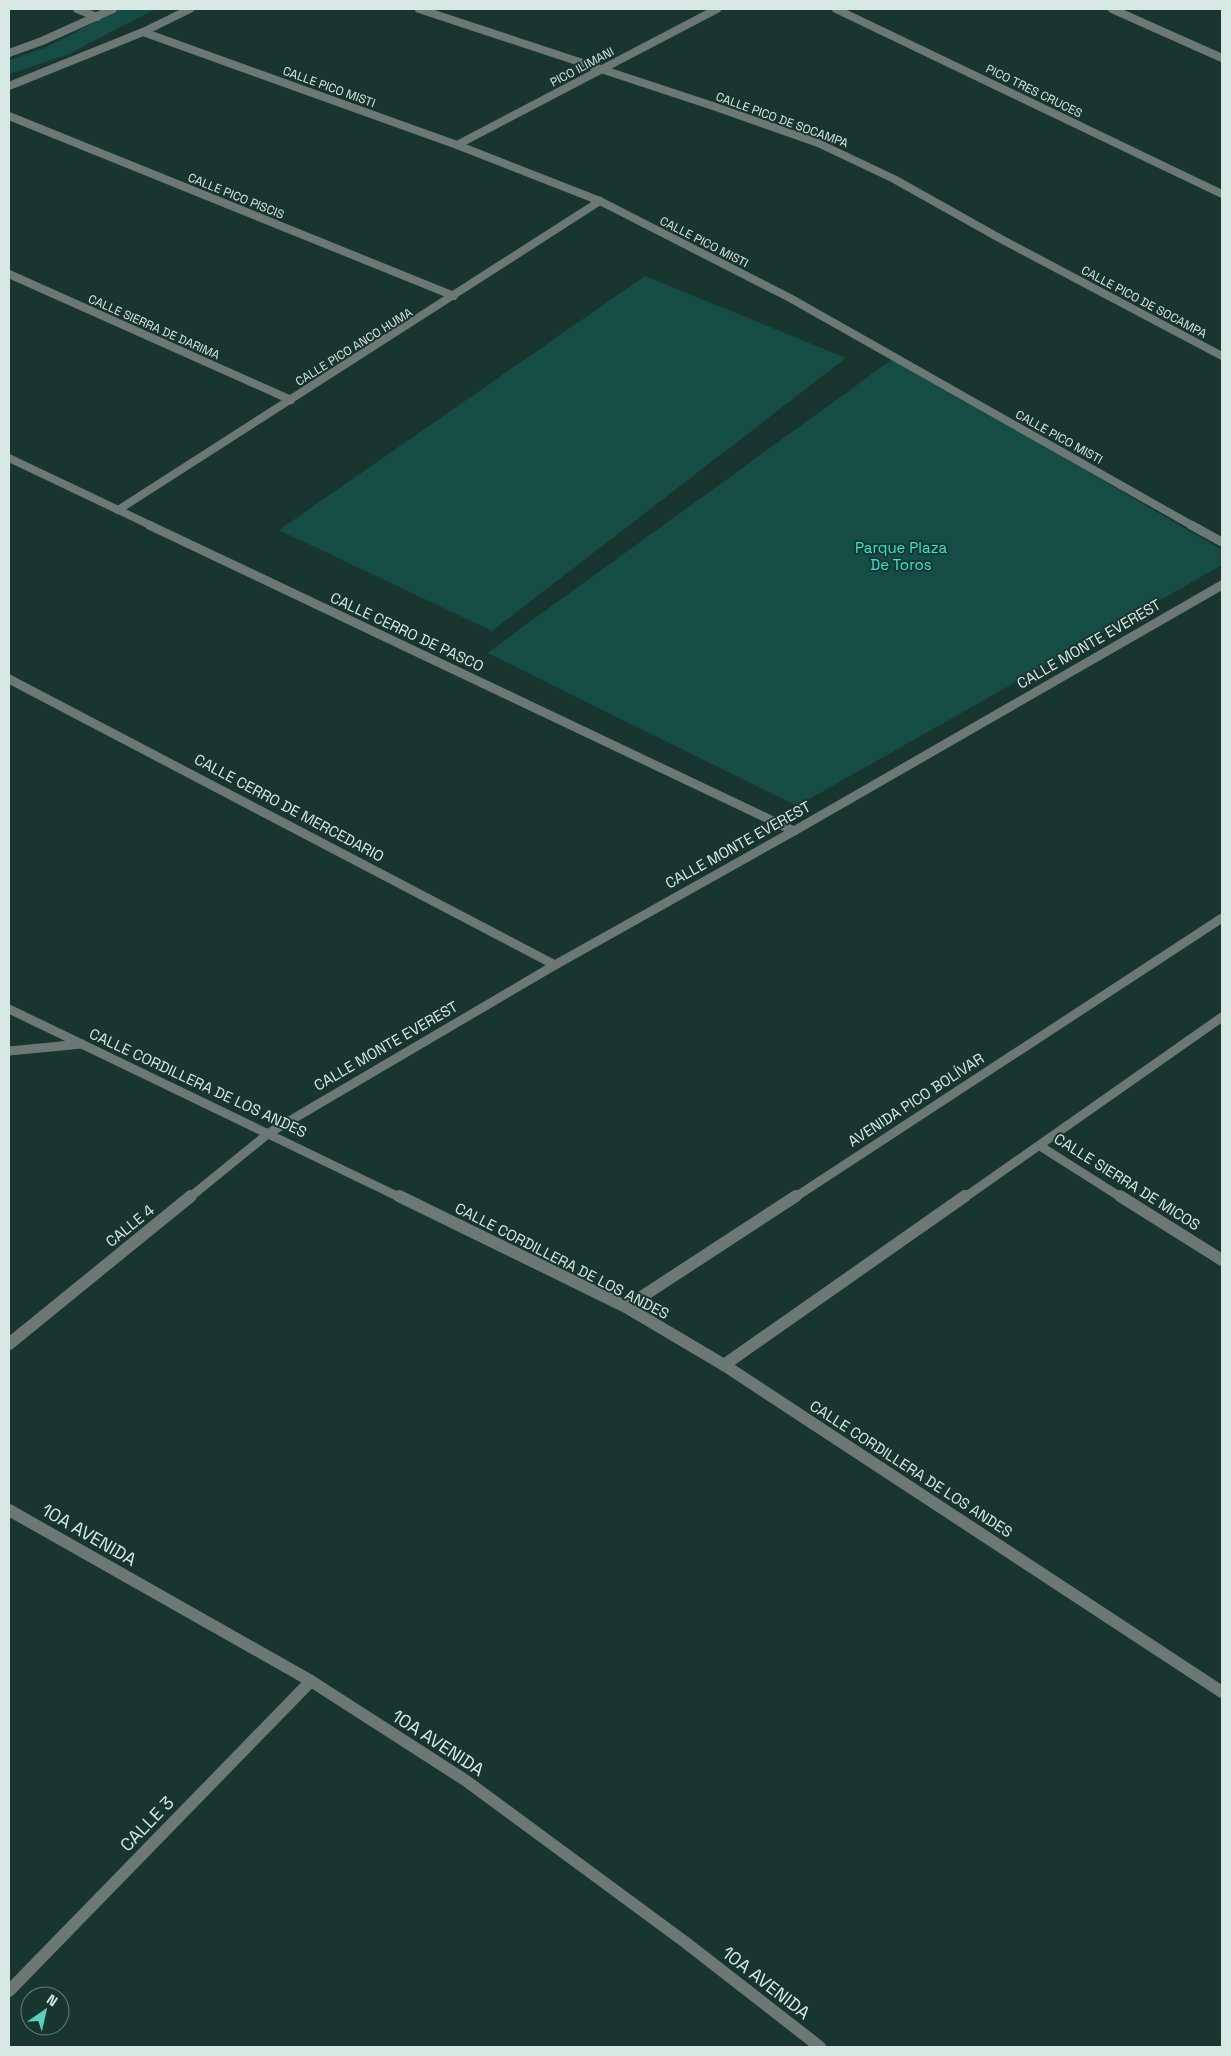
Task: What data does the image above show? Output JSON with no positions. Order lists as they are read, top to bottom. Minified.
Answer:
{"streets":{"street":["PICO ILIMANI","CALLE PICO MISTI","PICO TRES CRUCES","CALLE PICO DE SOCAMPA","CALLE PICO PISCIS","CALLE SIERRA DE DARIMA","CALLE PICO ANCO HUMA","CALLE CERRO DE PASCO","CALLE MONTE EVEREST","CALLE CERRO DE MERCEDARIO","CALLE CORDILLERA DE LOS ANDES","AVENIDA PICO BOLÍVAR","CALLE SIERRA DE MICOS","CALLE 4","10A AVENIDA","CALLE 3"]},"crossings":[["PICO ILIMANI","CALLE PICO MISTI"],["PICO ILIMANI","CALLE PICO DE SOCAMPA"],["CALLE PICO MISTI","CALLE PICO ANCO HUMA"],["CALLE PICO PISCIS","CALLE PICO ANCO HUMA"],["CALLE SIERRA DE DARIMA","CALLE PICO ANCO HUMA"],["CALLE PICO ANCO HUMA","CALLE CERRO DE PASCO"],["CALLE CERRO DE PASCO","CALLE MONTE EVEREST"],["CALLE MONTE EVEREST","CALLE CERRO DE MERCEDARIO"],["CALLE MONTE EVEREST","CALLE CORDILLERA DE LOS ANDES"],["CALLE MONTE EVEREST","CALLE 4"],["CALLE CORDILLERA DE LOS ANDES","AVENIDA PICO BOLÍVAR"],["CALLE CORDILLERA DE LOS ANDES","CALLE 4"],["10A AVENIDA","CALLE 3"]],"parks":["Parque Plaza De Toros"],"north":"top right"}
